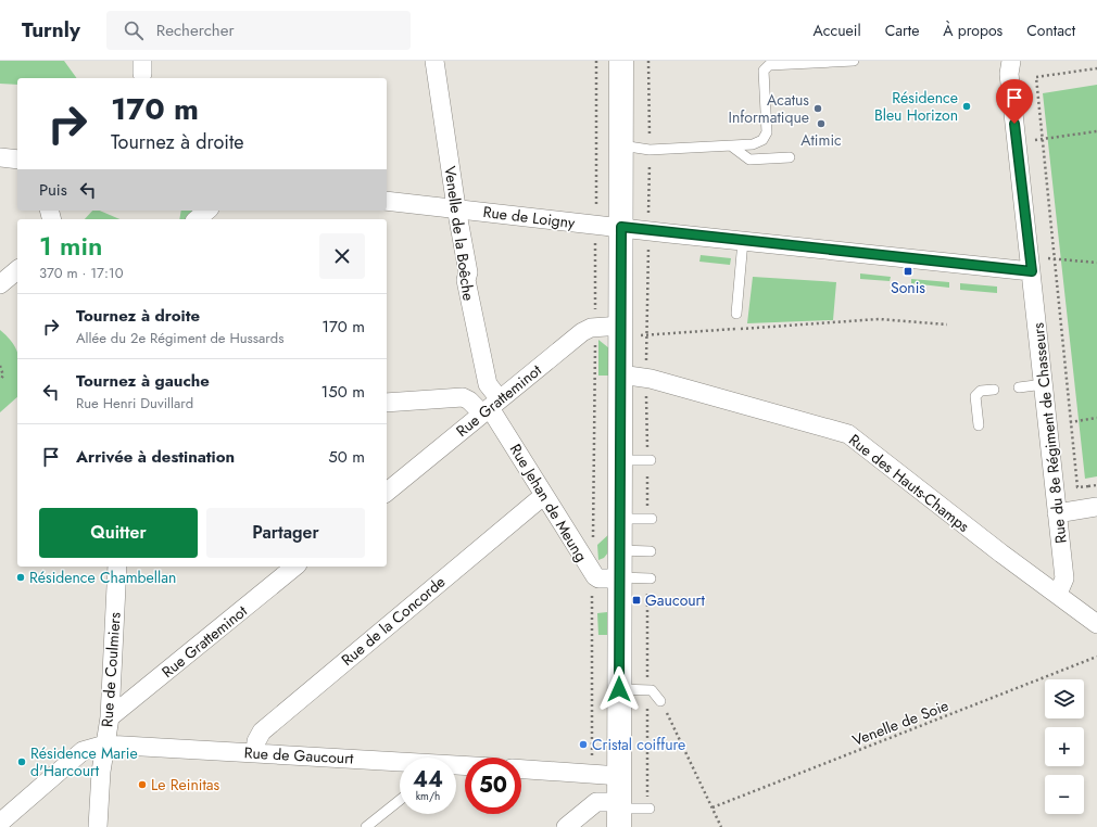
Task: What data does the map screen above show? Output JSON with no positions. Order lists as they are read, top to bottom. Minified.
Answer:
{"streets":{"street":["Rue de Loigny","Venelle de la Boêche","Rue Gratteminot","Rue du 8e Régiment de Chasseurs","Rue des Hauts-Champs","Rue Jehan de Meung","Rue de la Concorde","Rue de Coulmiers","Rue de Gaucourt"],"path":["Venelle de Soie"]},"crossings":[["Rue de Loigny","Venelle de la Boêche"],["Rue de Loigny","Rue du 8e Régiment de Chasseurs"],["Venelle de la Boêche","Rue Gratteminot"],["Venelle de la Boêche","Rue Jehan de Meung"],["Rue Gratteminot","Rue Jehan de Meung"],["Rue Gratteminot","Rue de Coulmiers"],["Rue du 8e Régiment de Chasseurs","Rue des Hauts-Champs"],["Rue Jehan de Meung","Rue de la Concorde"],["Rue de la Concorde","Rue de Gaucourt"],["Rue de Coulmiers","Rue de Gaucourt"]],"places":{"other":["Résidence Bleu Horizon","Acatus Informatique","Atimic","Résidence Chambellan","Cristal coiffure","Résidence Marie d'Harcourt","Le Reinitas"],"transit":["Sonis","Gaucourt"]},"page":{"header":"Turnly","search":"Rechercher","nav":["Accueil","Carte","À propos","Contact"],"turn":["170 m","Tournez à droite"],"then":"Puis","heading":["1 min","370 m · 17:10"],"list":[{"name":"Tournez à droite","note":"Allée du 2e Régiment de Hussards","value":"170 m"},{"name":"Tournez à gauche","note":"Rue Henri Duvillard","value":"150 m"},{"name":"Arrivée à destination","value":"50 m"}],"buttons":["Quitter","Partager"],"map_buttons":["+","−"],"speed":"44 km/h","limit":"50"}}
